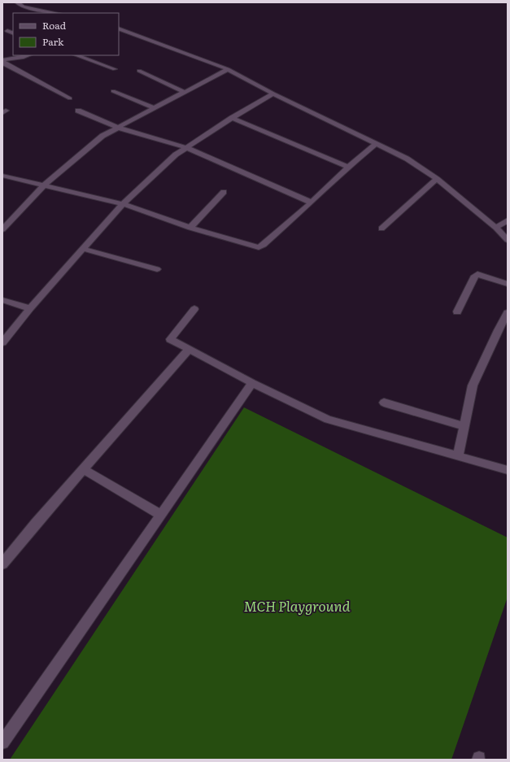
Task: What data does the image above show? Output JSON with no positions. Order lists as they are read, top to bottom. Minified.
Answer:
{"parks":["MCH Playground"],"legend":["Road","Park"]}
